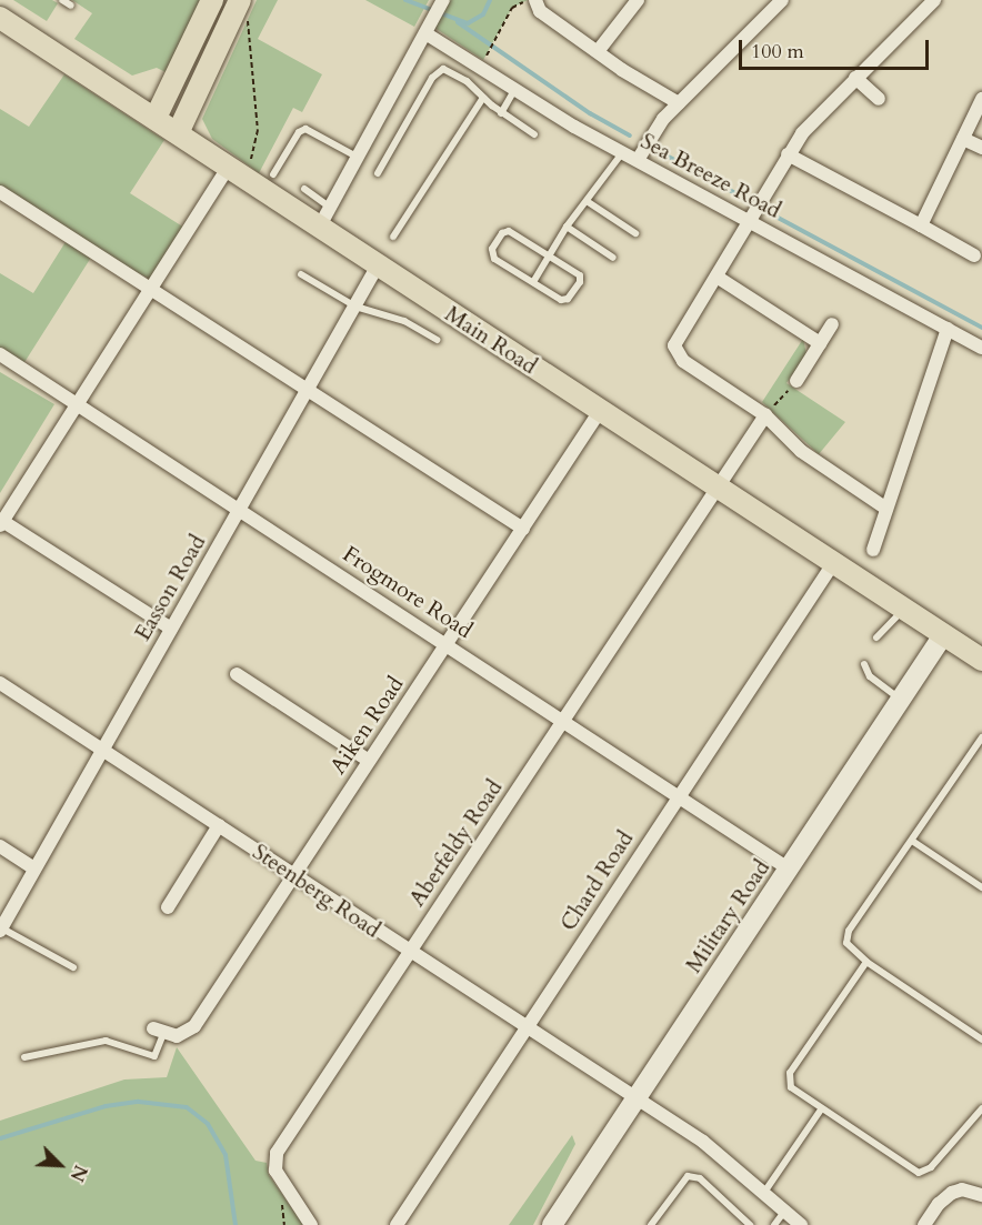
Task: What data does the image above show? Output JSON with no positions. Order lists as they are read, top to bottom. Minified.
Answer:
{"streets":{"main road":["Main Road","Military Road"],"street":["Sea Breeze Road","Easson Road","Frogmore Road","Aiken Road","Aberfeldy Road","Chard Road","Steenberg Road"]},"crossings":[["Main Road","Easson Road"],["Main Road","Aiken Road"],["Main Road","Aberfeldy Road"],["Main Road","Chard Road"],["Main Road","Military Road"],["Easson Road","Frogmore Road"],["Easson Road","Steenberg Road"],["Frogmore Road","Aiken Road"],["Frogmore Road","Aberfeldy Road"],["Frogmore Road","Chard Road"],["Frogmore Road","Military Road"],["Aiken Road","Steenberg Road"],["Aberfeldy Road","Steenberg Road"],["Chard Road","Steenberg Road"],["Steenberg Road","Military Road"]],"scale_bar":"100 m","north":"bottom right"}
